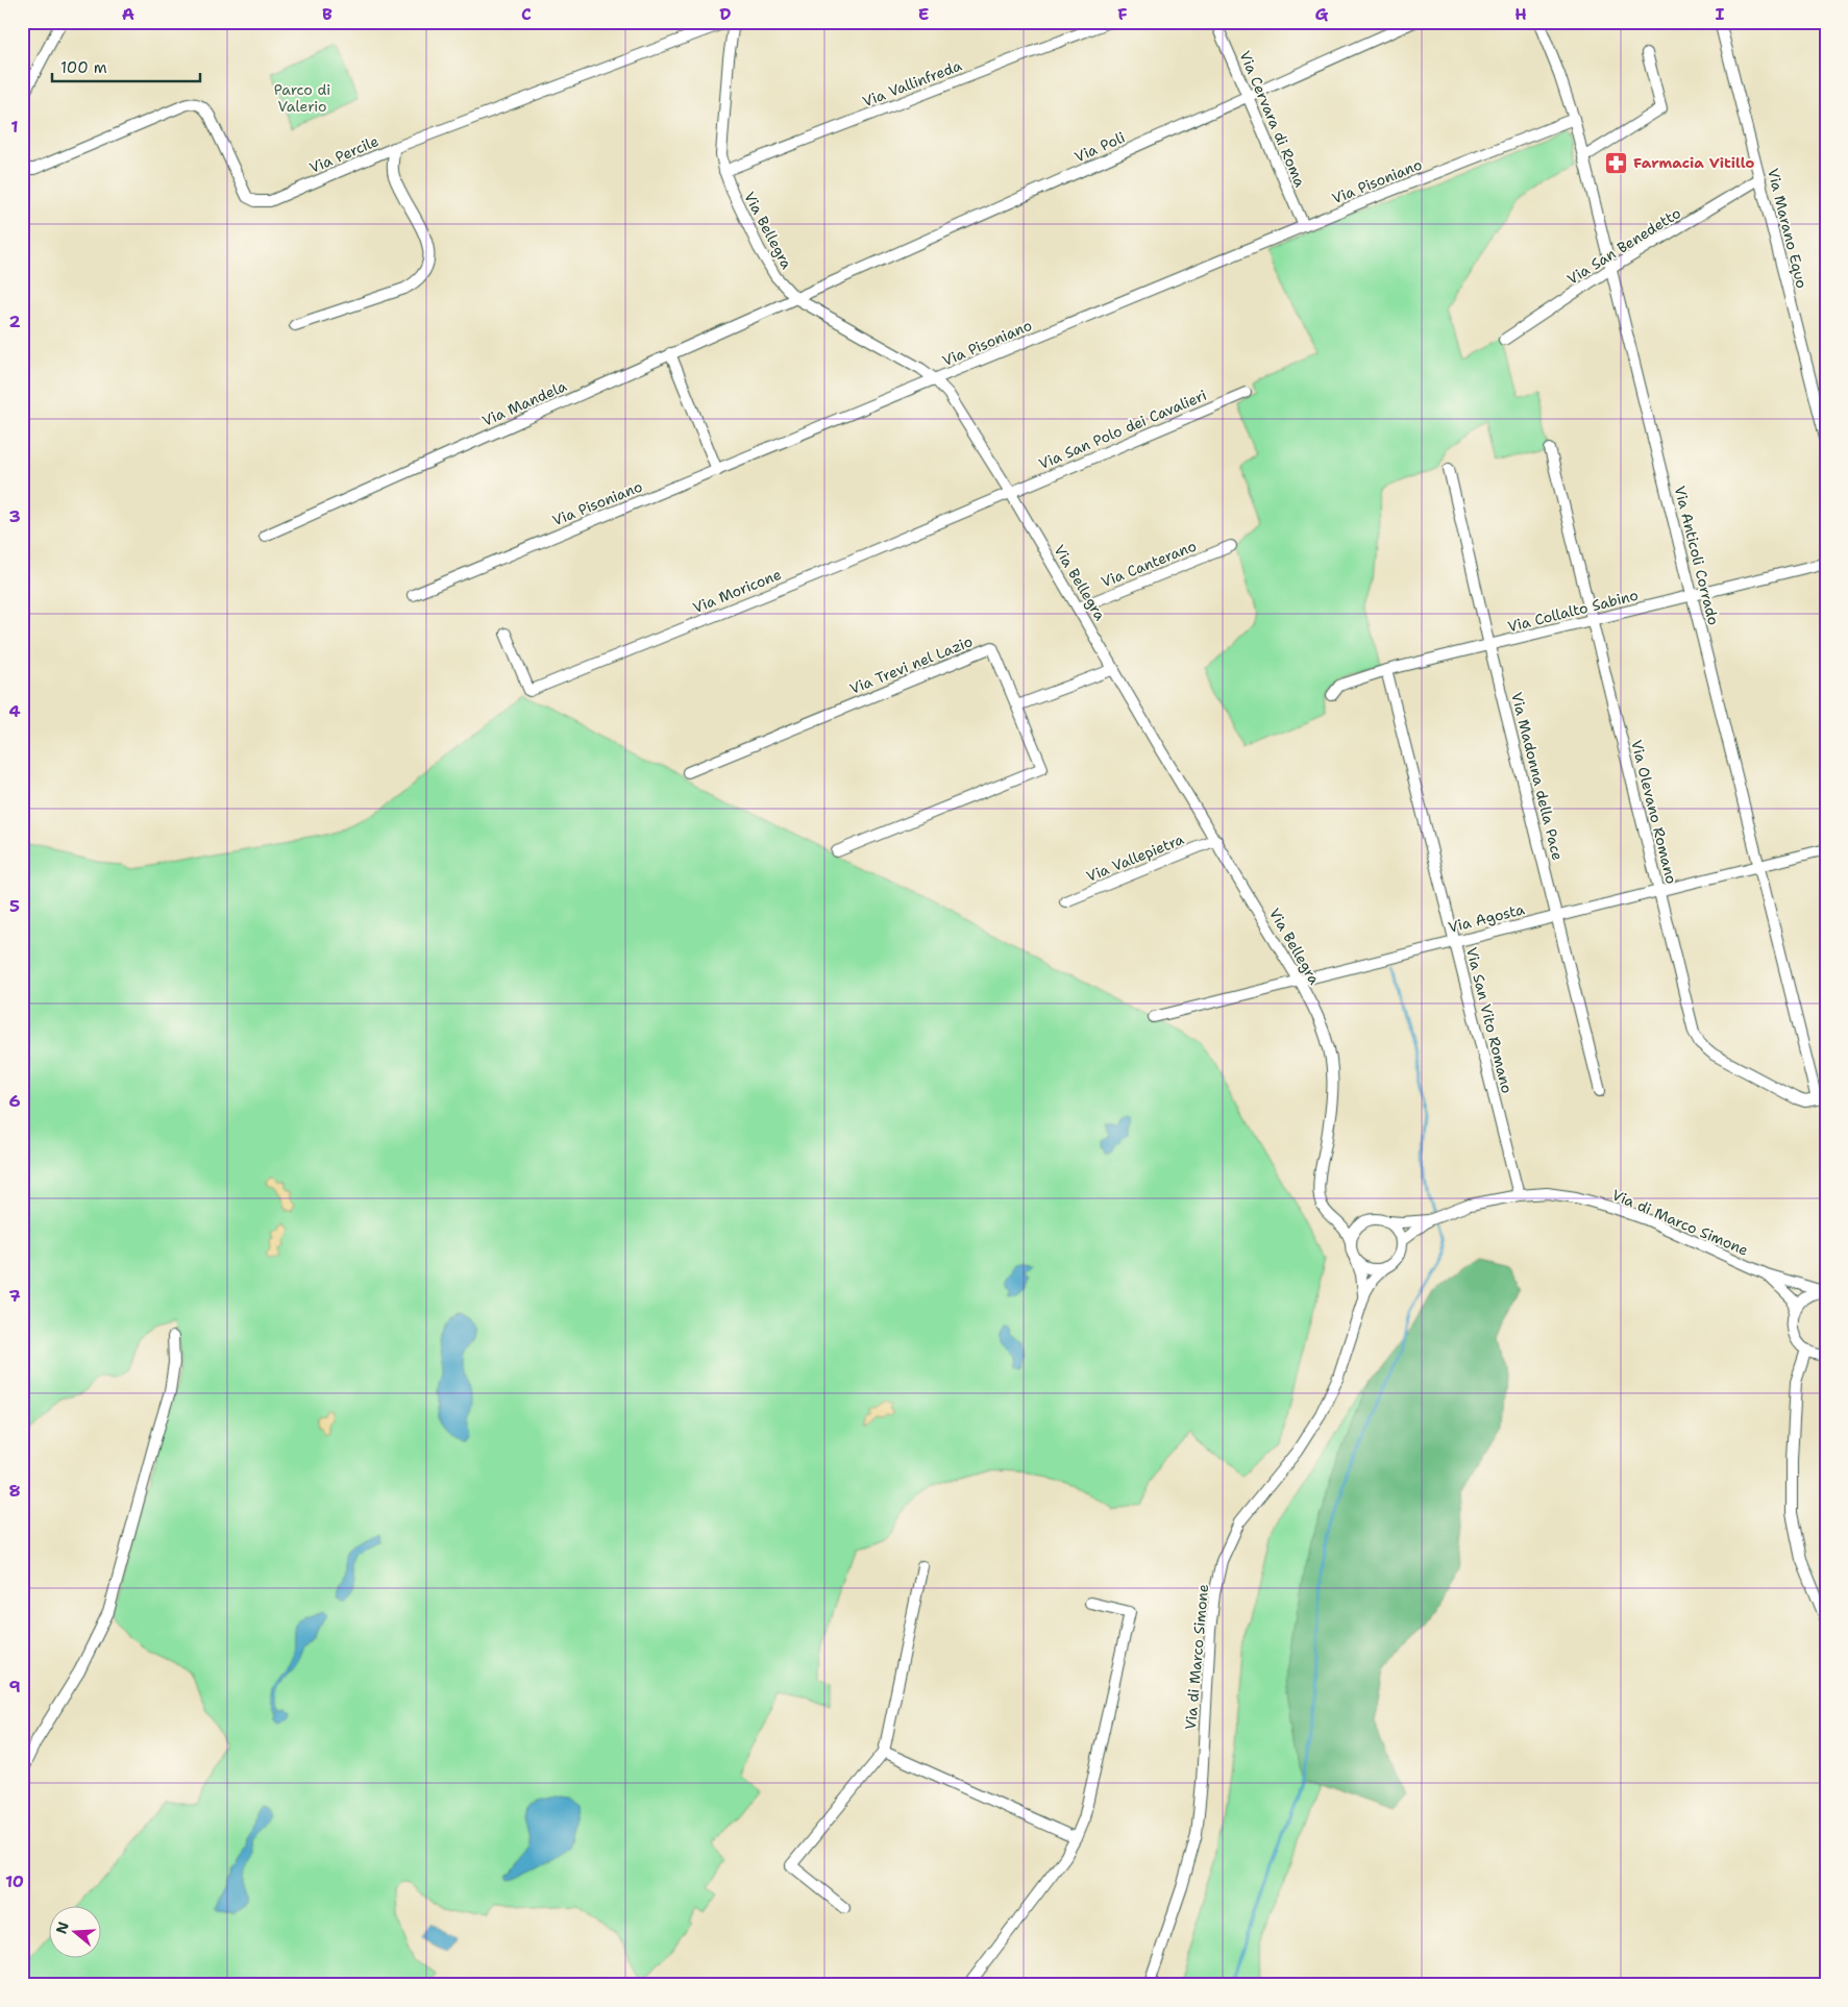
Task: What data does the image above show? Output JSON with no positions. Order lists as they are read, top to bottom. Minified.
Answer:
{"streets":{"street":["Via Vallinfreda","Via Cervara di Roma","Via Poli","Via Percile","Via Pisoniano","Via Marano Equo","Via Bellegra","Via San Benedetto","Via Mandela","Via San Polo dei Cavalieri","Via Anticoli Corrado","Via Canterano","Via Moricone","Via Collalto Sabino","Via Trevi nel Lazio","Via Madonna della Pace","Via Olevano Romano","Via Vallepietra","Via Agosta","Via San Vito Romano","Via di Marco Simone"]},"crossings":[["Via Vallinfreda","Via Bellegra"],["Via Cervara di Roma","Via Poli"],["Via Cervara di Roma","Via Pisoniano"],["Via Poli","Via Bellegra"],["Via Poli","Via Mandela"],["Via Pisoniano","Via Bellegra"],["Via Pisoniano","Via Anticoli Corrado"],["Via Marano Equo","Via San Benedetto"],["Via Bellegra","Via Mandela"],["Via Bellegra","Via San Polo dei Cavalieri"],["Via Bellegra","Via Canterano"],["Via Bellegra","Via Moricone"],["Via Bellegra","Via Vallepietra"],["Via Bellegra","Via Agosta"],["Via Bellegra","Via di Marco Simone"],["Via San Benedetto","Via Anticoli Corrado"],["Via San Polo dei Cavalieri","Via Moricone"],["Via Anticoli Corrado","Via Collalto Sabino"],["Via Anticoli Corrado","Via Olevano Romano"],["Via Anticoli Corrado","Via Agosta"],["Via Collalto Sabino","Via Madonna della Pace"],["Via Collalto Sabino","Via Olevano Romano"],["Via Collalto Sabino","Via San Vito Romano"],["Via Madonna della Pace","Via Agosta"],["Via Olevano Romano","Via Agosta"],["Via Agosta","Via San Vito Romano"],["Via San Vito Romano","Via di Marco Simone"]],"parks":["Parco di Valerio"],"places":{"pharmacy":["Farmacia Vitillo"]},"scale_bar":"100 m","north":"left","grid":{"columns":["A","B","C","D","E","F","G","H","I"],"rows":["1","2","3","4","5","6","7","8","9","10"]}}
